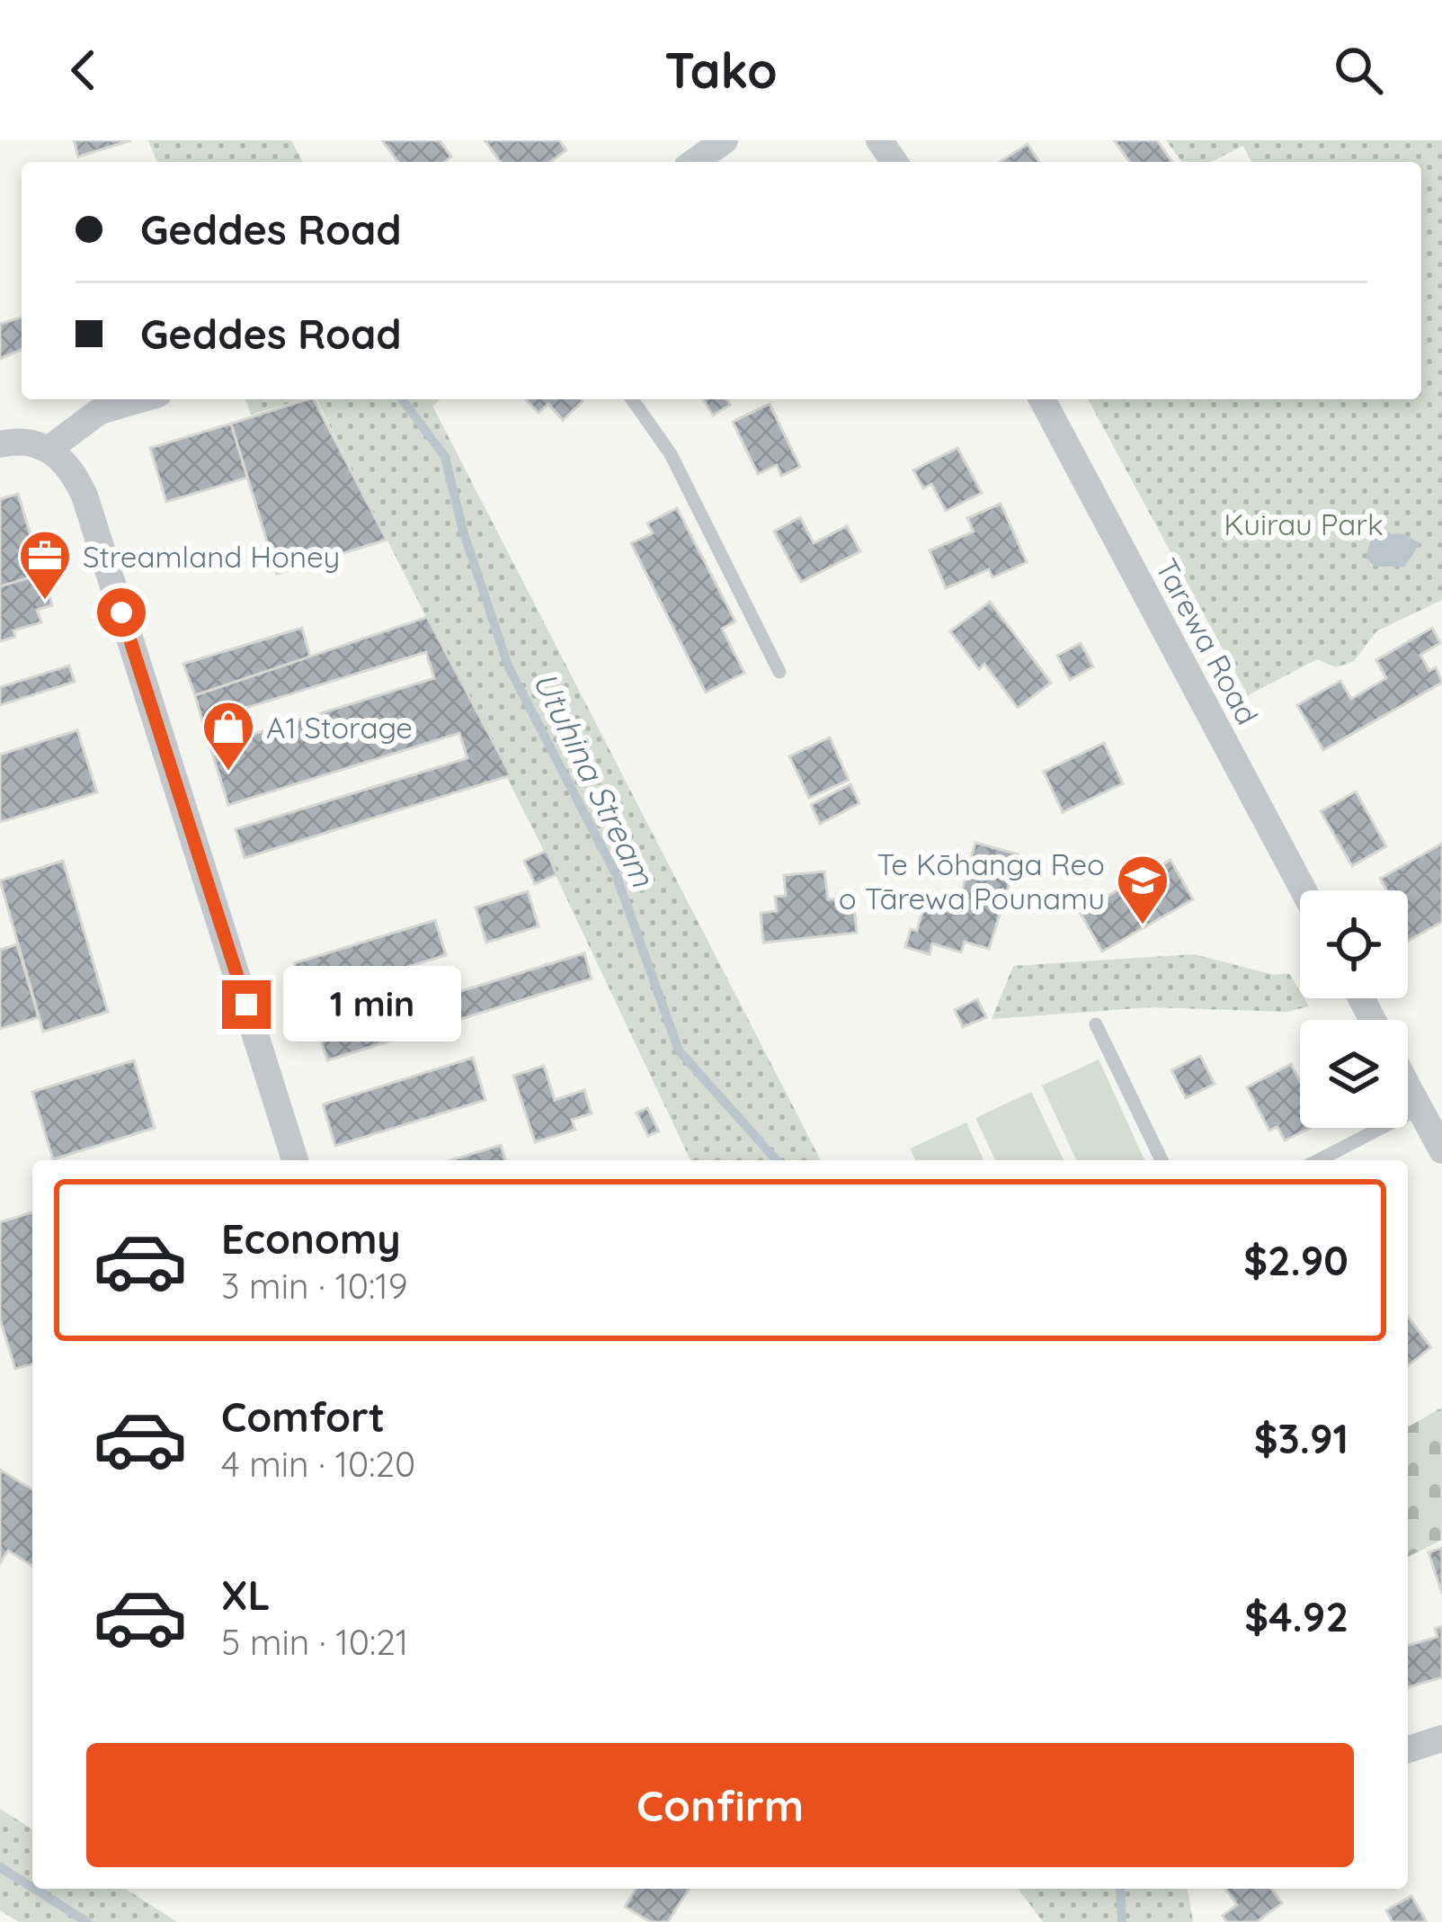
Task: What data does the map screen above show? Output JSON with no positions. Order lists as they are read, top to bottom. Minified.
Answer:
{"streets":{"street":["Tarewa Road"]},"water":["Utuhina Stream"],"parks":["Kuirau Park"],"places":{"office":["Streamland Honey"],"shop":["A1 Storage"],"school or university":["Te Kōhanga Reo o Tārewa Pounamu"]},"page":{"header":"Tako","banner":["Geddes Road","Geddes Road"],"bubble":"1 min","list":[{"name":"Economy","note":"3 min · 10:19","value":"$2.90"},{"name":"Comfort","note":"4 min · 10:20","value":"$3.91"},{"name":"XL","note":"5 min · 10:21","value":"$4.92"}],"buttons":"Confirm"}}
